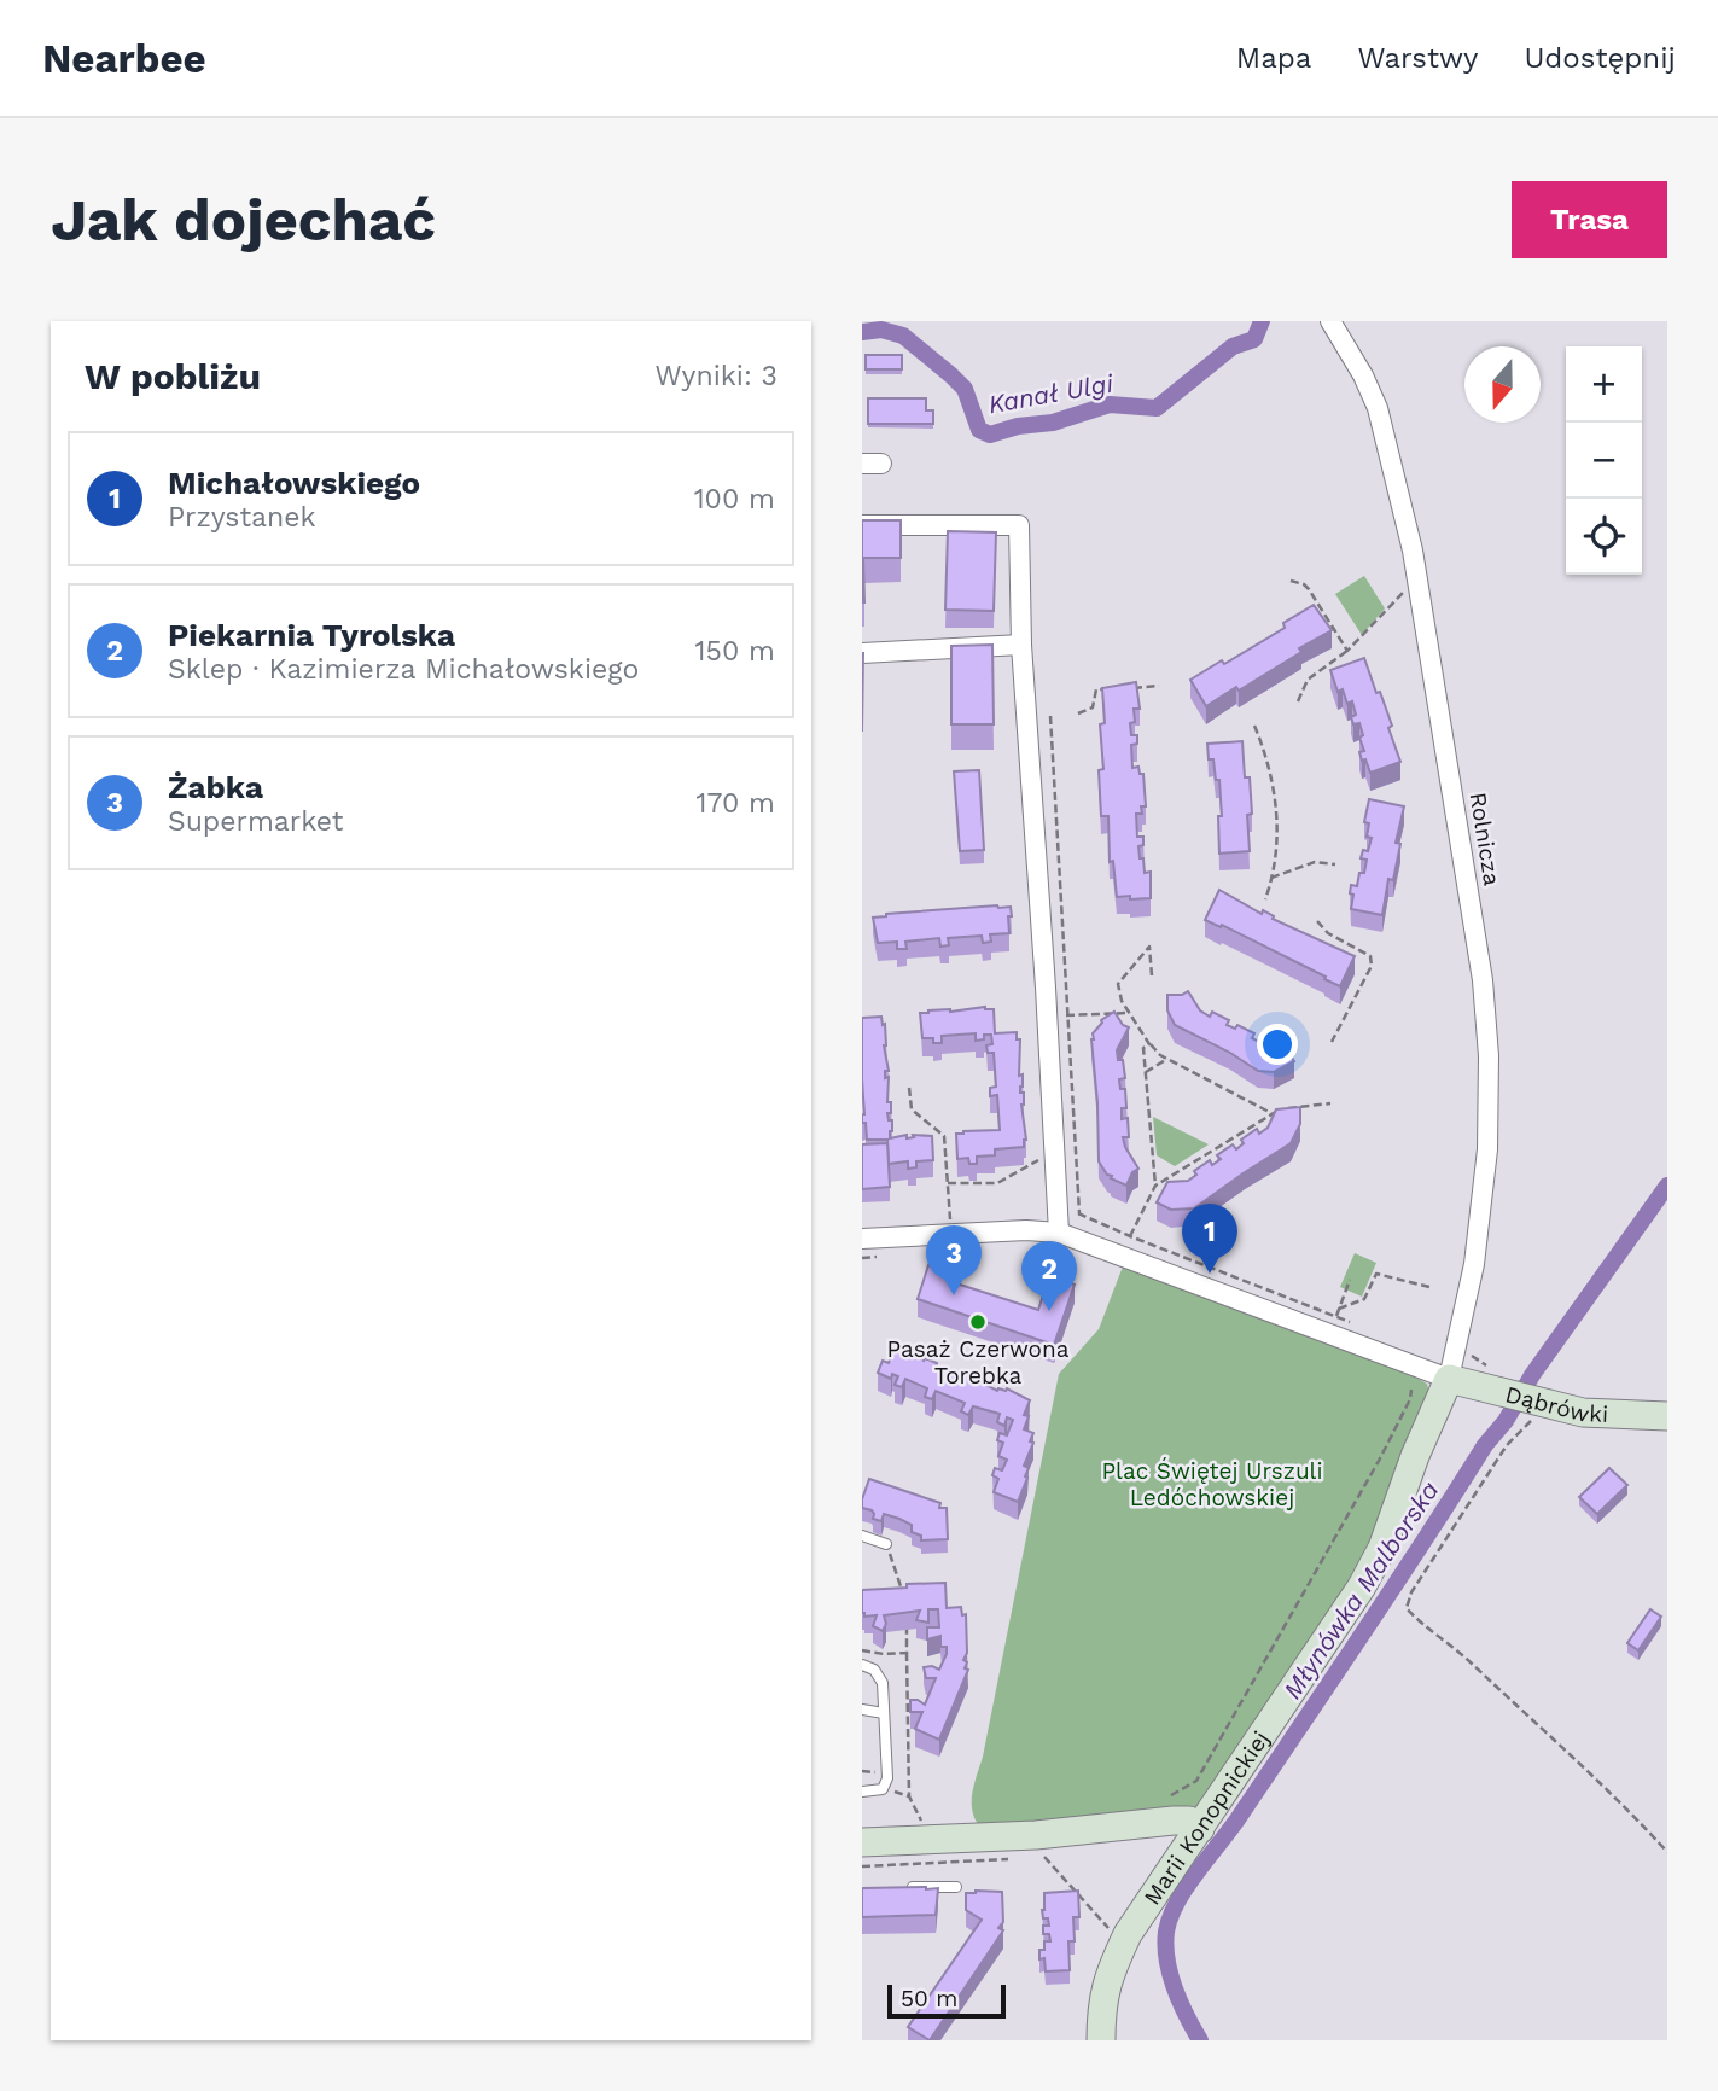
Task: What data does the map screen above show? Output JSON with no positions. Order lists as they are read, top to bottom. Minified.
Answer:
{"streets":{"street":["Rolnicza","Dąbrówki","Marii Konopnickiej"]},"crossings":[["Rolnicza","Dąbrówki"],["Rolnicza","Marii Konopnickiej"],["Dąbrówki","Marii Konopnickiej"]],"water":["Kanał Ulgi","Młynówka Malborska"],"parks":["Plac Świętej Urszuli Ledóchowskiej"],"places":["Pasaż Czerwona Torebka"],"scale_bar":"50 m","north":"bottom","page":{"header":"Nearbee","nav":["Mapa","Warstwy","Udostępnij"],"buttons":"Trasa","title":"Jak dojechać","heading":["W pobliżu","Wyniki: 3"],"map_buttons":["+","−"],"list":[{"mark":"1","name":"Michałowskiego","note":"Przystanek","value":"100 m"},{"mark":"2","name":"Piekarnia Tyrolska","note":"Sklep · Kazimierza Michałowskiego","value":"150 m"},{"mark":"3","name":"Żabka","note":"Supermarket","value":"170 m"}],"pins":["1","3","2"],"scale":"50 m"}}
